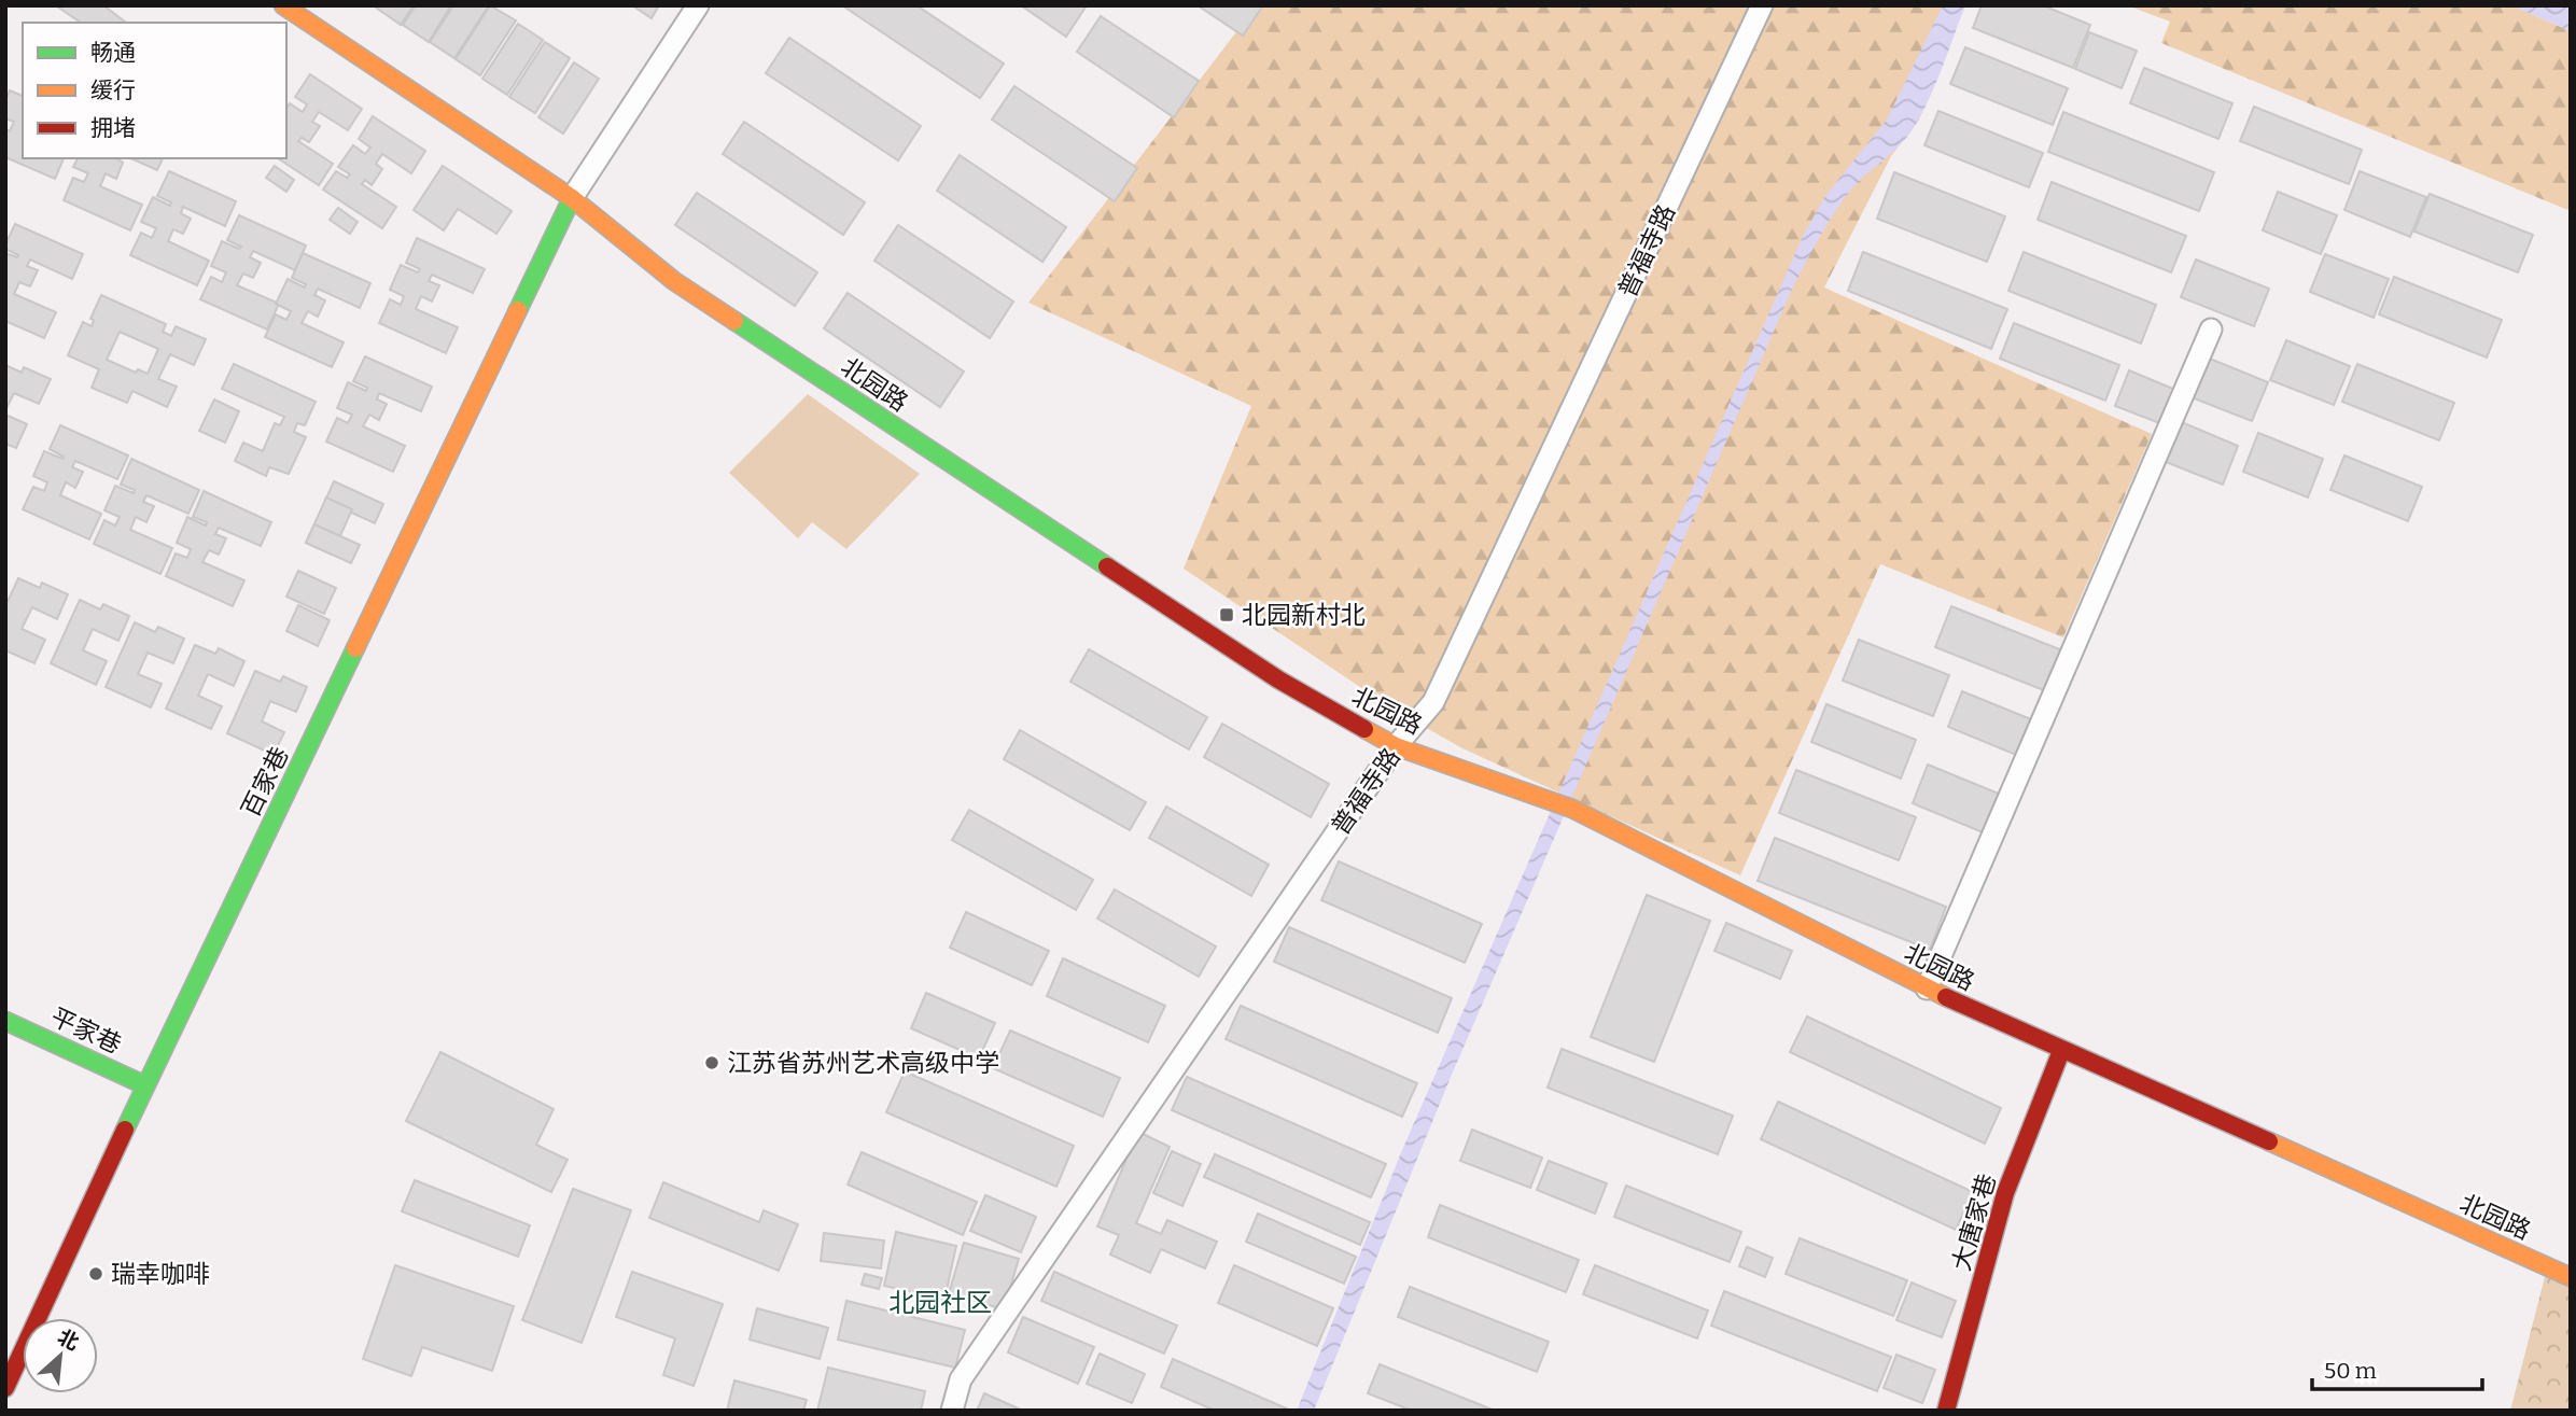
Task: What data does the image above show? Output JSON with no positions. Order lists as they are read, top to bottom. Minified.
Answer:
{"streets":{"street":["普福寺路","北园路","百家巷","平家巷","大唐家巷"]},"crossings":[["普福寺路","北园路"],["北园路","百家巷"],["北园路","大唐家巷"],["百家巷","平家巷"]],"districts":["北园社区"],"places":{"transit":["北园新村北"],"other":["江苏省苏州艺术高级中学","瑞幸咖啡"]},"legend":["畅通","缓行","拥堵"],"scale_bar":"50 m","north":"top right"}
